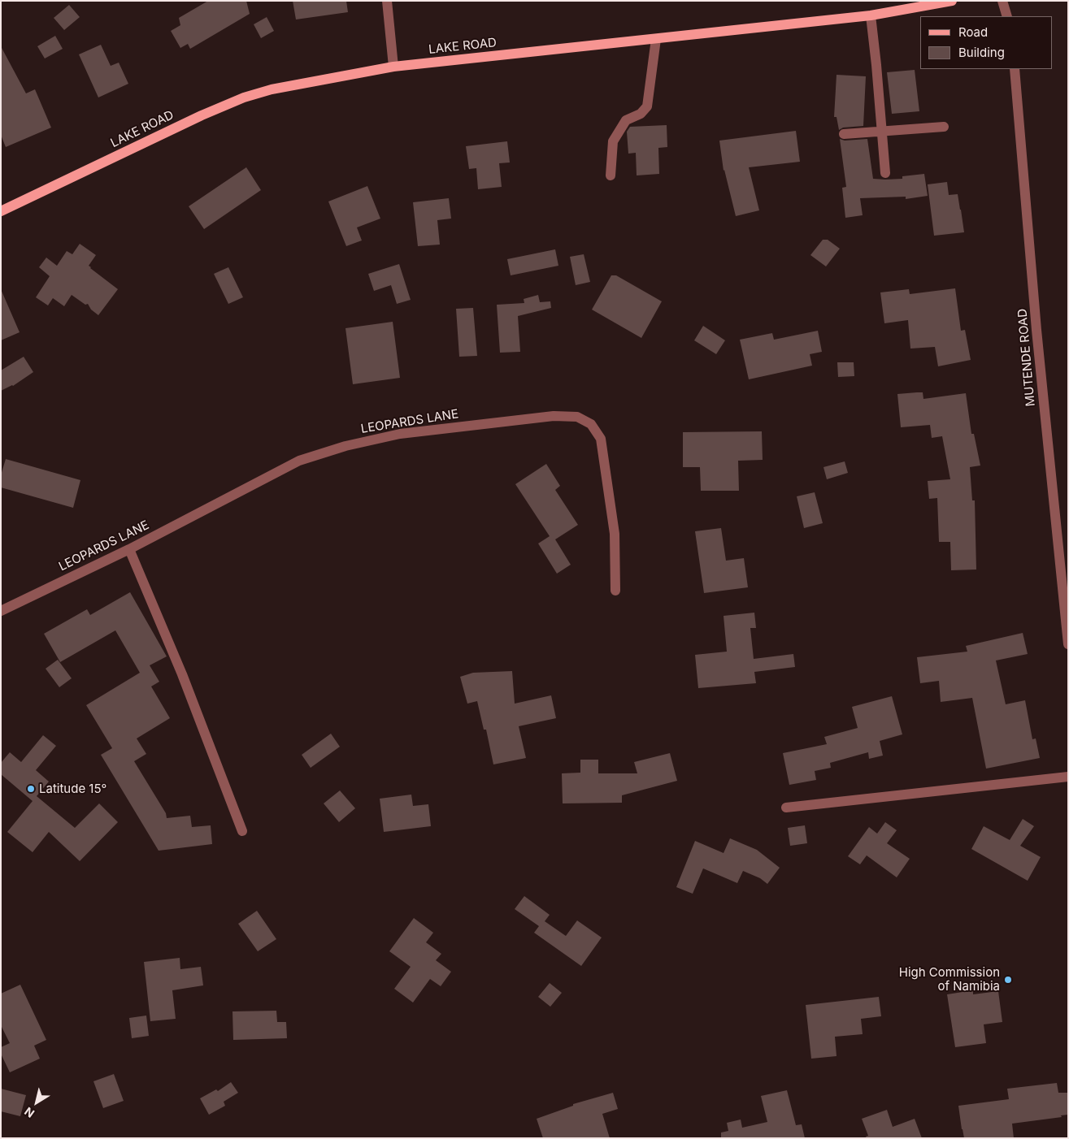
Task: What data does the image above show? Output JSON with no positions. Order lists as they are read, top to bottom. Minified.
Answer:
{"streets":{"main road":["LAKE ROAD"],"street":["MUTENDE ROAD","LEOPARDS LANE"]},"places":["Latitude 15°","High Commission of Namibia"],"legend":["Road","Building"],"north":"bottom left"}
